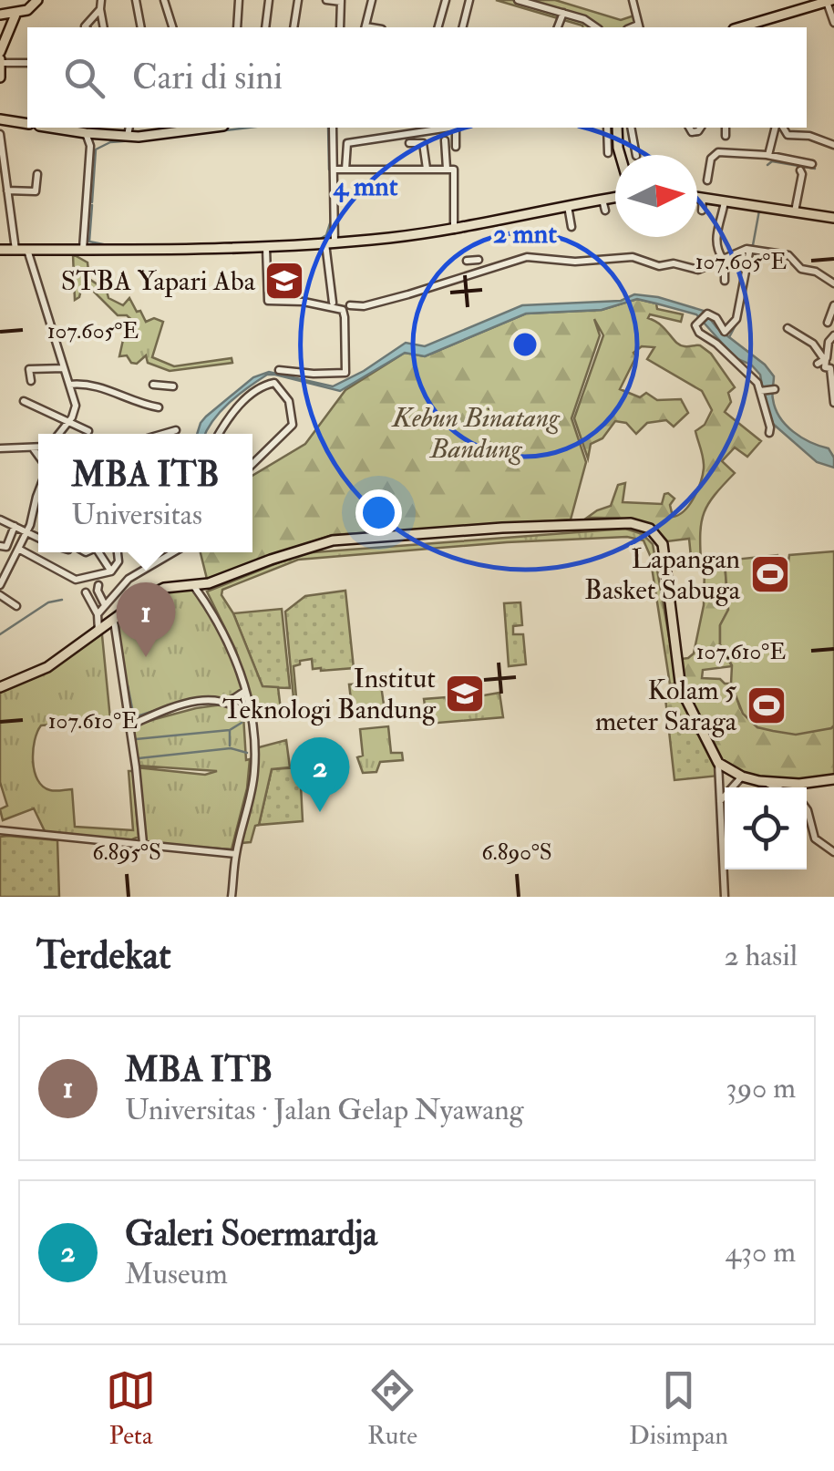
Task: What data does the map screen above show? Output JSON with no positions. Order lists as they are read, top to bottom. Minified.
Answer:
{"parks":["Kebun Binatang Bandung"],"places":{"school or university":["STBA Yapari Aba","Institut Teknologi Bandung"],"sports":["Lapangan Basket Sabuga","Kolam 5 meter Saraga"]},"north":"right","page":{"search":"Cari di sini","popup":["MBA ITB","Universitas"],"pins":["1","2"],"heading":["Terdekat","2 hasil"],"list":[{"mark":"1","name":"MBA ITB","note":"Universitas · Jalan Gelap Nyawang","value":"390 m"},{"mark":"2","name":"Galeri Soermardja","note":"Museum","value":"430 m"}],"nav":["Peta","Rute","Disimpan"]},"coordinates":["107.605°E","107.610°E","6.895°S","6.890°S"],"rings":["4 mnt","2 mnt"]}
